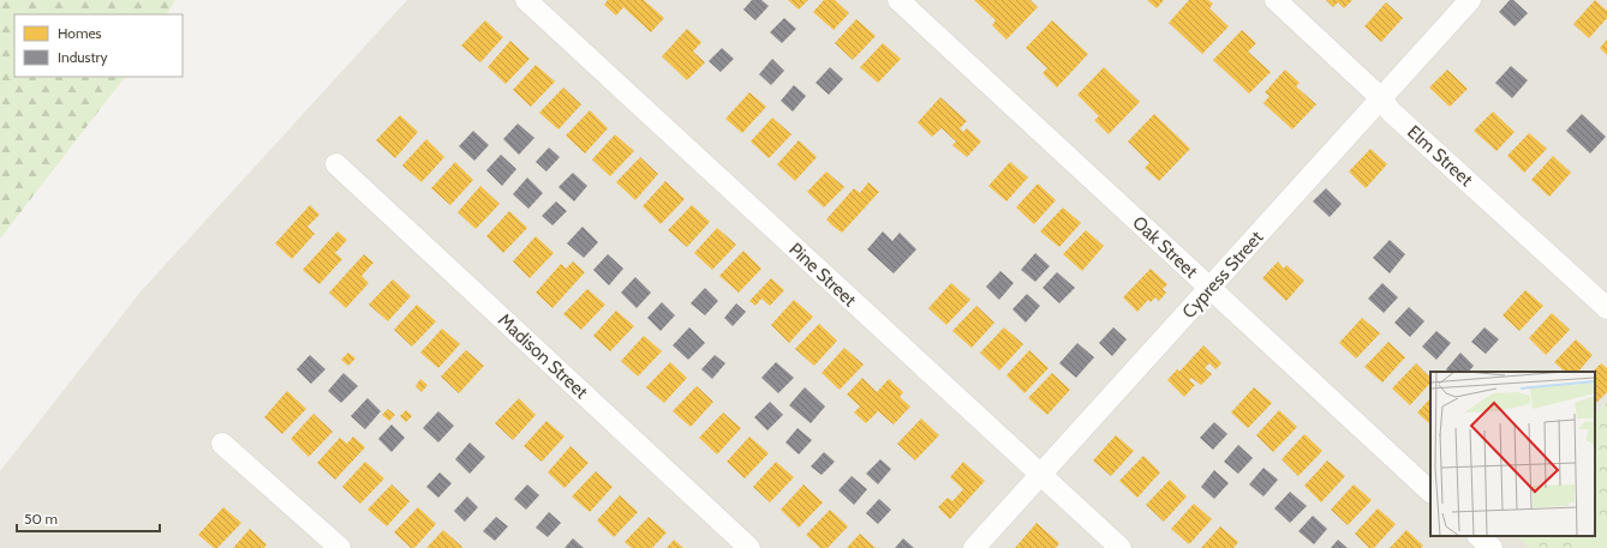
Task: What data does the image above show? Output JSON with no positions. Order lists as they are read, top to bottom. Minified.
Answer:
{"streets":{"street":["Elm Street","Oak Street","Pine Street","Cypress Street","Madison Street"]},"crossings":[["Elm Street","Cypress Street"],["Oak Street","Cypress Street"],["Pine Street","Cypress Street"]],"legend":["Homes","Industry"],"scale_bar":"50 m"}
